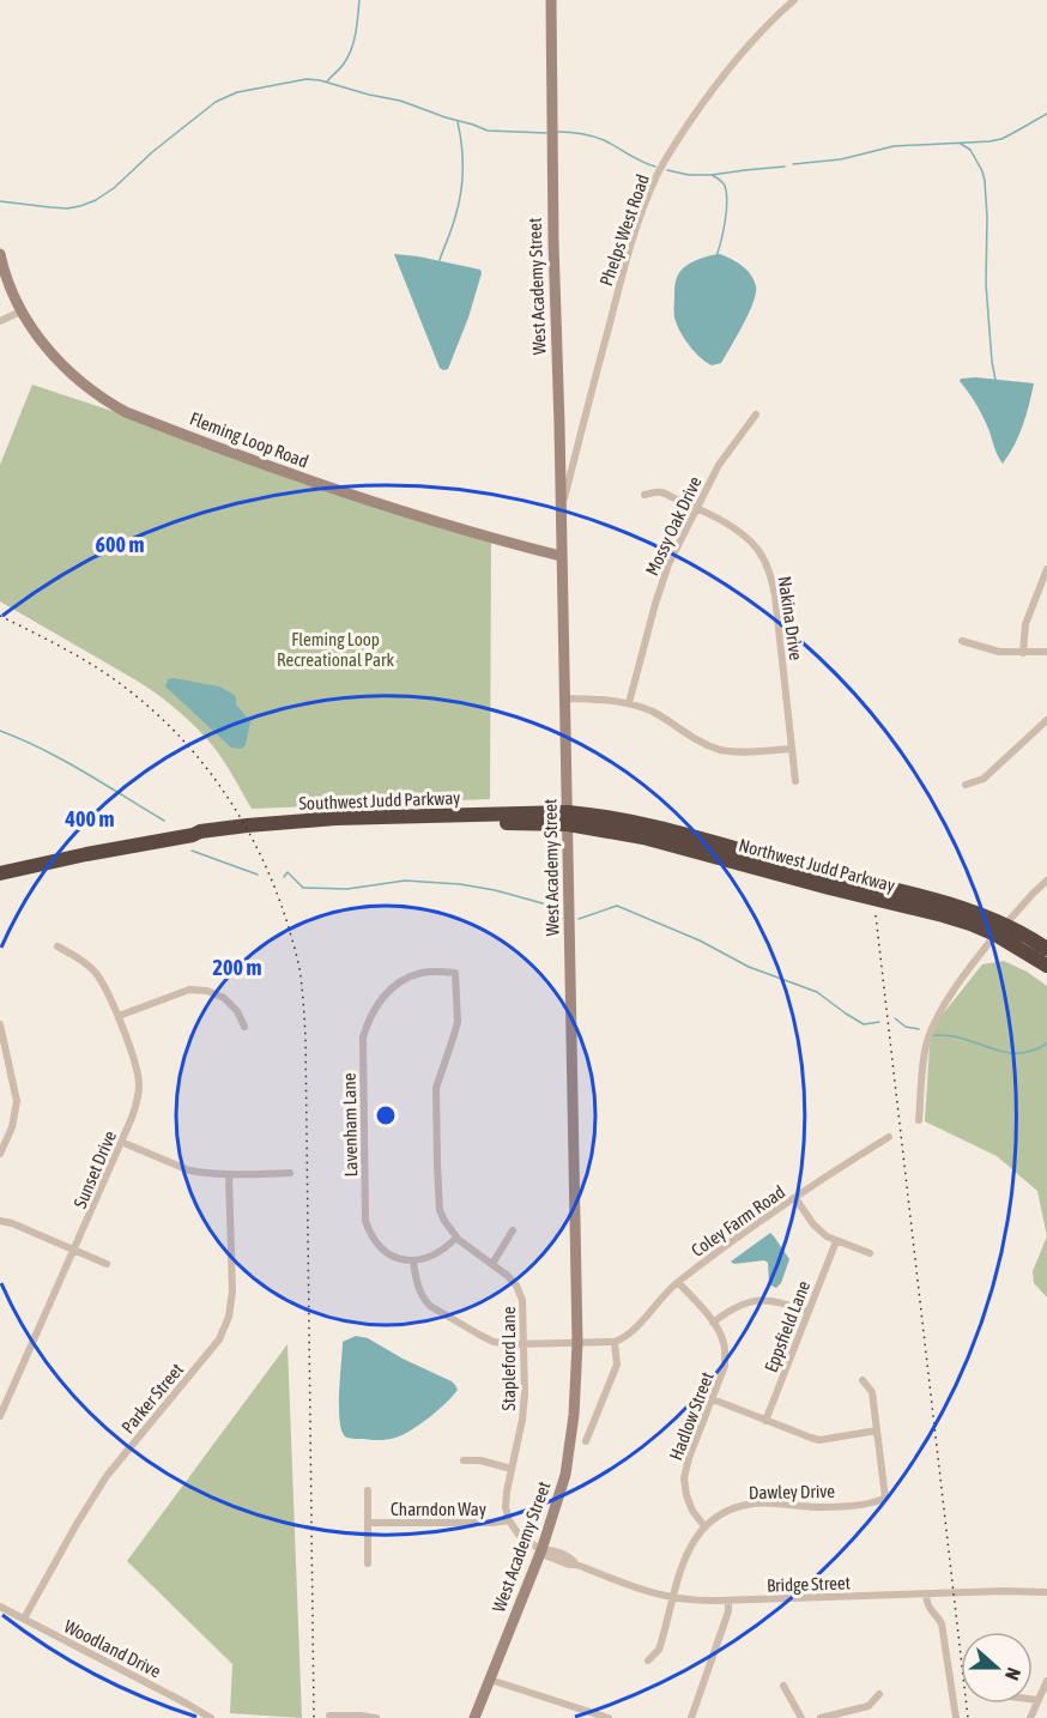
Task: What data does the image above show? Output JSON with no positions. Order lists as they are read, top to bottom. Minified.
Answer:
{"streets":{"highway":["Southwest Judd Parkway","Northwest Judd Parkway"],"main road":["West Academy Street","Fleming Loop Road"],"street":["Phelps West Road","Mossy Oak Drive","Nakina Drive","Lavenham Lane","Sunset Drive","Coley Farm Road","Eppsfield Lane","Stapleford Lane","Parker Street","Hadlow Street","Dawley Drive","Charndon Way","Bridge Street","Woodland Drive"]},"crossings":[["Phelps West Road","West Academy Street"],["West Academy Street","Fleming Loop Road"],["West Academy Street","Southwest Judd Parkway"],["West Academy Street","Northwest Judd Parkway"],["West Academy Street","Bridge Street"],["Mossy Oak Drive","Nakina Drive"],["Southwest Judd Parkway","Northwest Judd Parkway"],["Lavenham Lane","Stapleford Lane"],["Coley Farm Road","Hadlow Street"],["Stapleford Lane","Charndon Way"],["Parker Street","Woodland Drive"],["Hadlow Street","Dawley Drive"],["Dawley Drive","Bridge Street"]],"parks":["Fleming Loop Recreational Park"],"north":"right","rings":["600 m","400 m","200 m"]}
